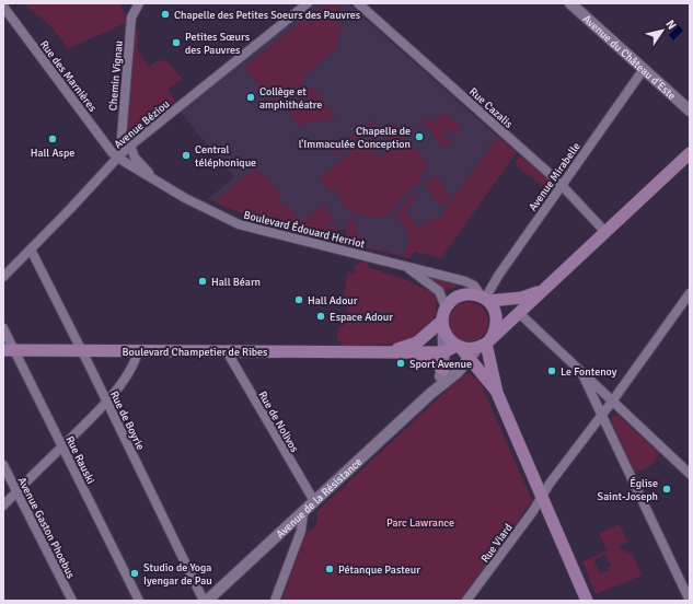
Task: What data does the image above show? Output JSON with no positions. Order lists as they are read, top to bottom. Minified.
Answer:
{"streets":{"main road":["Boulevard Champetier de Ribes"],"street":["Avenue du Château d'Este","Rue des Marnières","Chemin Vignau","Rue Cazalis","Avenue Béziou","Avenue Mirabelle","Boulevard Édouard Herriot","Rue de Boyrie","Rue de Nolivos","Rue Rauski","Avenue de la Résistance","Avenue Gaston Phoebus","Rue Viard"]},"crossings":[["Avenue du Château d'Este","Avenue Mirabelle"],["Rue des Marnières","Chemin Vignau"],["Rue des Marnières","Avenue Béziou"],["Rue des Marnières","Boulevard Édouard Herriot"],["Chemin Vignau","Avenue Béziou"],["Chemin Vignau","Boulevard Édouard Herriot"],["Rue Cazalis","Avenue Mirabelle"],["Avenue Béziou","Boulevard Édouard Herriot"],["Avenue Béziou","Rue de Boyrie"],["Avenue Mirabelle","Boulevard Édouard Herriot"],["Avenue Mirabelle","Boulevard Champetier de Ribes"],["Avenue Mirabelle","Avenue de la Résistance"],["Boulevard Édouard Herriot","Boulevard Champetier de Ribes"],["Boulevard Édouard Herriot","Avenue de la Résistance"],["Boulevard Champetier de Ribes","Rue de Boyrie"],["Boulevard Champetier de Ribes","Rue de Nolivos"],["Boulevard Champetier de Ribes","Rue Rauski"],["Boulevard Champetier de Ribes","Avenue de la Résistance"],["Rue de Boyrie","Avenue de la Résistance"],["Rue de Nolivos","Avenue de la Résistance"]],"parks":["Parc Lawrance"],"places":["Chapelle des Petites Soeurs des Pauvres","Petites Sœurs des Pauvres","Collège et amphithéatre","Chapelle de l'Immaculée Conception","Hall Aspe","Central téléphonique","Hall Béarn","Hall Adour","Espace Adour","Sport Avenue","Le Fontenoy","Église Saint-Joseph","Pétanque Pasteur","Studio de Yoga Iyengar de Pau"],"north":"top right"}
